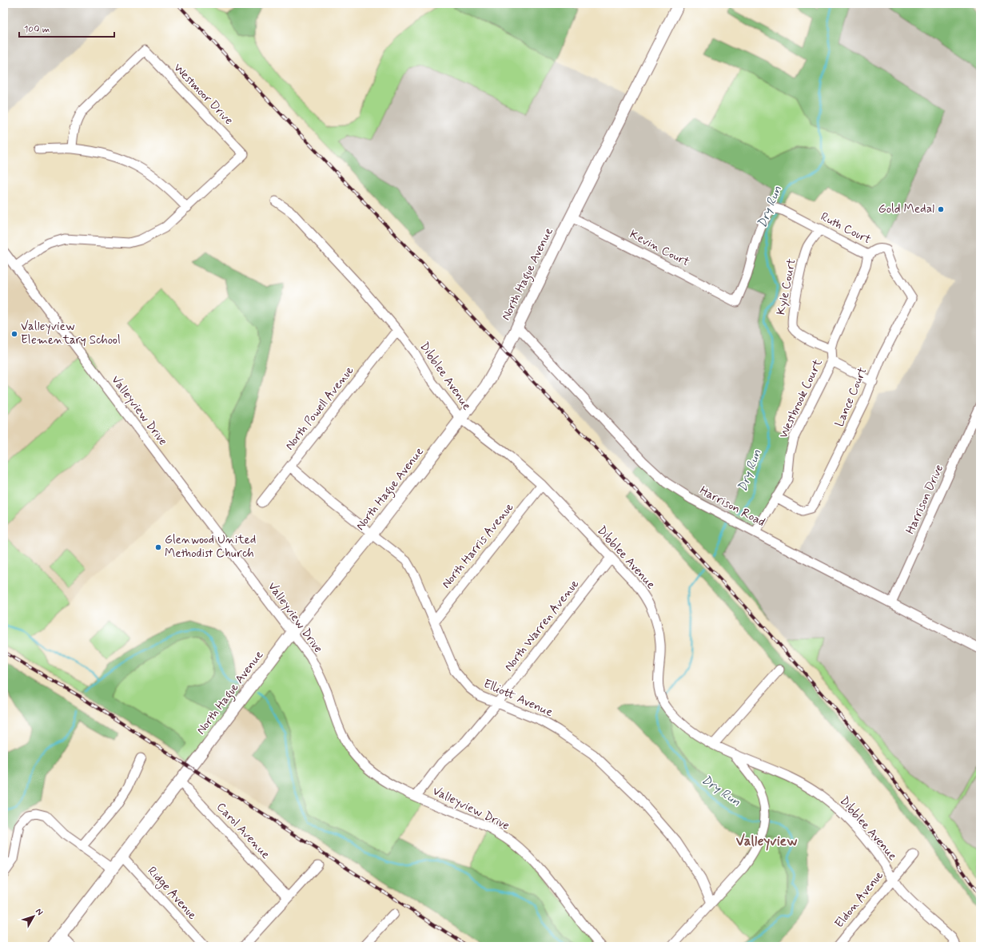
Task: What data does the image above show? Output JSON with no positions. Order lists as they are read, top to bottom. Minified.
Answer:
{"streets":{"main road":["North Hague Avenue"],"street":["Westmoor Drive","Ruth Court","Kevin Court","Kyle Court","Dibblee Avenue","Lance Court","Westbrook Court","North Powell Avenue","Valleyview Drive","Harrison Drive","Harrison Road","North Harris Avenue","North Warren Avenue","Elliott Avenue","Carol Avenue","Ridge Avenue","Eldon Avenue"]},"crossings":[["Ruth Court","Kevin Court"],["Ruth Court","Kyle Court"],["Ruth Court","Lance Court"],["Ruth Court","Westbrook Court"],["Kevin Court","North Hague Avenue"],["North Hague Avenue","Dibblee Avenue"],["North Hague Avenue","Valleyview Drive"],["North Hague Avenue","Harrison Road"],["North Hague Avenue","Elliott Avenue"],["North Hague Avenue","Carol Avenue"],["North Hague Avenue","Ridge Avenue"],["Kyle Court","Westbrook Court"],["Dibblee Avenue","North Powell Avenue"],["Dibblee Avenue","North Harris Avenue"],["Dibblee Avenue","North Warren Avenue"],["Dibblee Avenue","Eldon Avenue"],["Lance Court","Westbrook Court"],["Westbrook Court","Harrison Road"],["North Powell Avenue","Elliott Avenue"],["Valleyview Drive","North Warren Avenue"],["Harrison Drive","Harrison Road"],["North Harris Avenue","Elliott Avenue"],["North Warren Avenue","Elliott Avenue"]],"districts":["Valleyview"],"water":["Dry Run"],"places":["Gold Medal","Valleyview Elementary School","Glenwood United Methodist Church"],"scale_bar":"100 m","north":"top right"}
